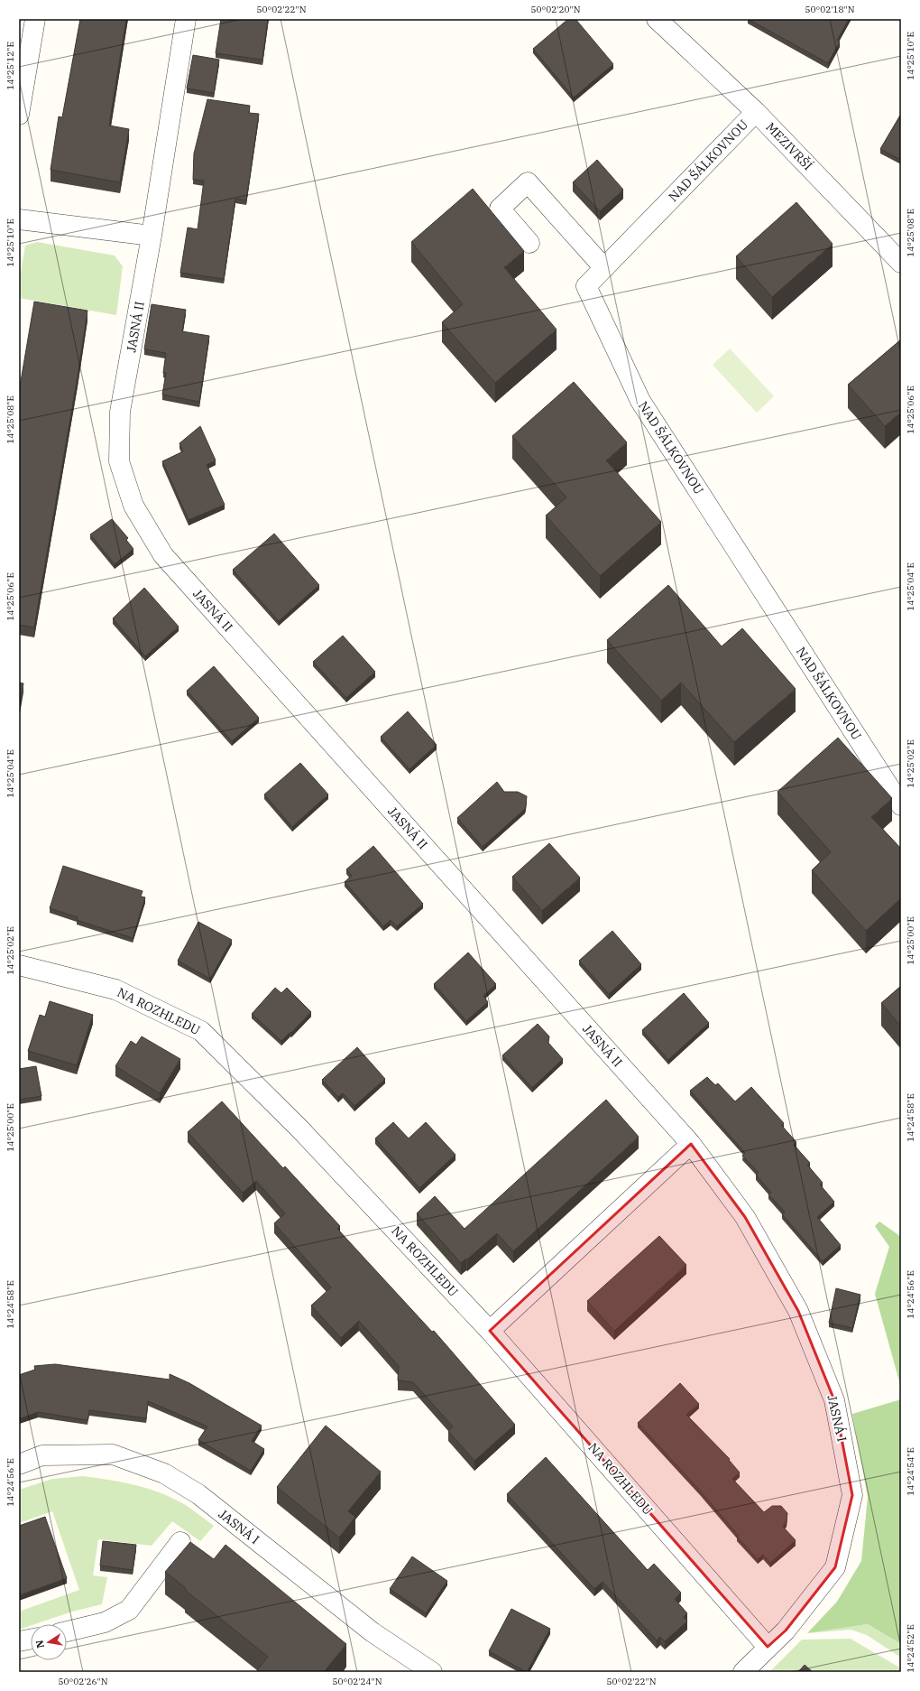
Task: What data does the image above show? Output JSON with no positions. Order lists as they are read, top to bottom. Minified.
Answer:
{"streets":{"street":["MEZIVRŠÍ","NAD ŠÁLKOVNOU","JASNÁ II","NA ROZHLEDU","JASNÁ I"]},"crossings":[["MEZIVRŠÍ","NAD ŠÁLKOVNOU"],["JASNÁ II","JASNÁ I"],["NA ROZHLEDU","JASNÁ I"]],"north":"left","coordinates":["50°02'22\"N","50°02'20\"N","50°02'18\"N","14°25'10\"E","14°25'12\"E","14°25'08\"E","14°25'06\"E","14°25'04\"E","14°25'02\"E","14°25'00\"E","14°24'58\"E","14°24'56\"E","14°24'54\"E","14°24'52\"E","50°02'26\"N","50°02'24\"N"]}
